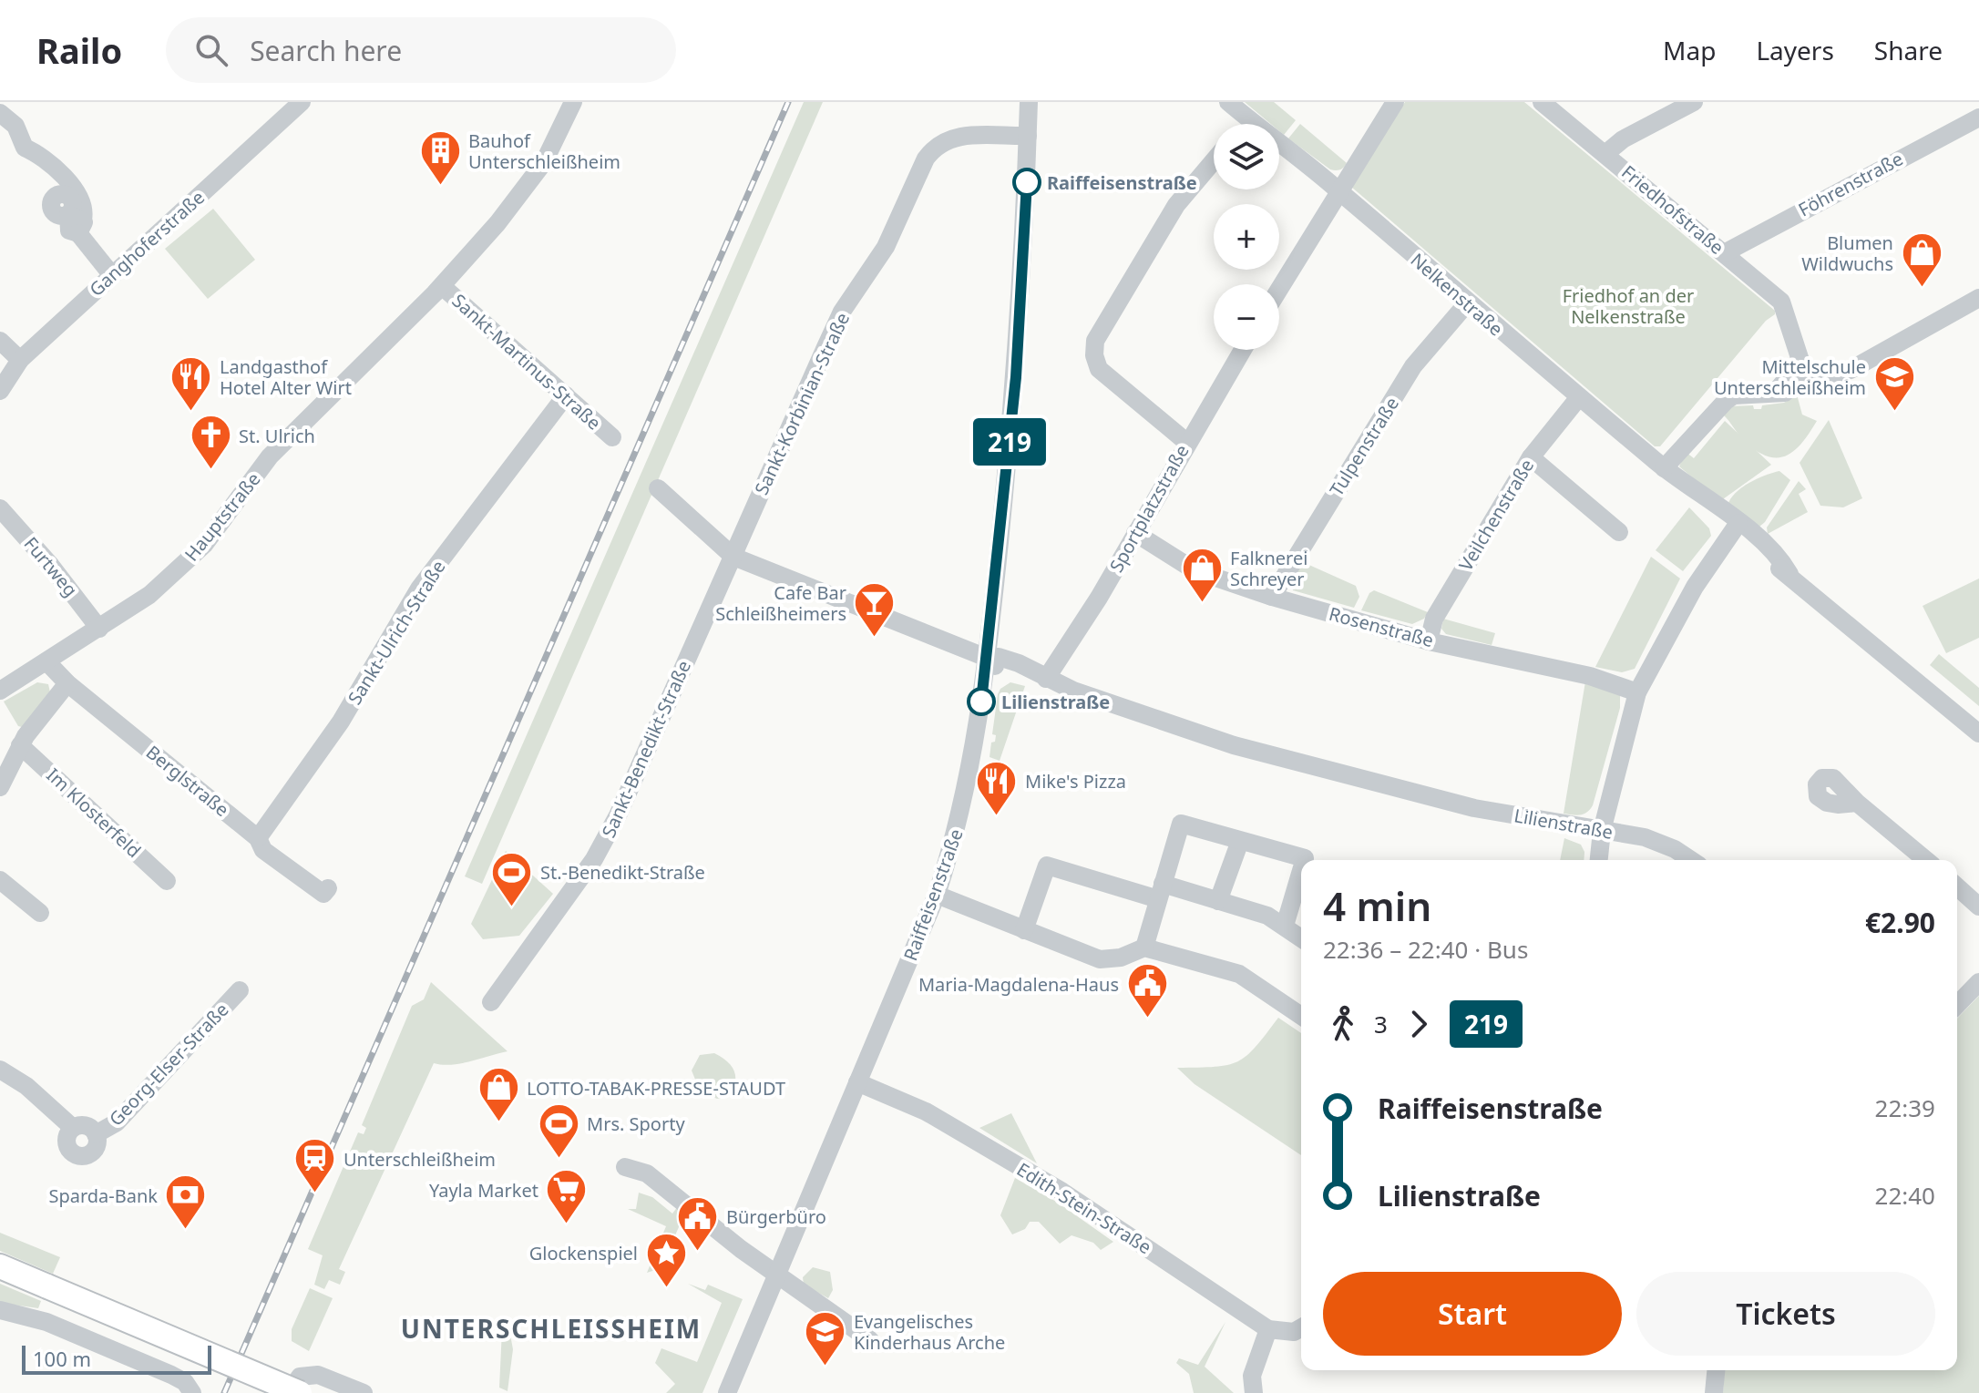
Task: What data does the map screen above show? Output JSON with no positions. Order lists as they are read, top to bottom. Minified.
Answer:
{"streets":{"street":["Föhrenstraße","Friedhofstraße","Ganghoferstraße","Nelkenstraße","Sankt-Martinus-Straße","Sankt-Korbinian-Straße","Tulpenstraße","Sportplatzstraße","Veilchenstraße","Hauptstraße","Furtweg","Rosenstraße","Sankt-Ulrich-Straße","Sankt-Benedikt-Straße","Berglstraße","Im Klosterfeld","Lilienstraße","Raiffeisenstraße","Georg-Elser-Straße","Edith-Stein-Straße"]},"crossings":[["Föhrenstraße","Friedhofstraße"],["Nelkenstraße","Tulpenstraße"],["Nelkenstraße","Veilchenstraße"],["Sankt-Martinus-Straße","Hauptstraße"],["Sankt-Martinus-Straße","Sankt-Ulrich-Straße"],["Sankt-Korbinian-Straße","Sankt-Benedikt-Straße"],["Sankt-Korbinian-Straße","Lilienstraße"],["Sankt-Korbinian-Straße","Raiffeisenstraße"],["Tulpenstraße","Rosenstraße"],["Sportplatzstraße","Rosenstraße"],["Sportplatzstraße","Lilienstraße"],["Veilchenstraße","Rosenstraße"],["Hauptstraße","Furtweg"],["Hauptstraße","Berglstraße"],["Sankt-Ulrich-Straße","Berglstraße"],["Sankt-Benedikt-Straße","Lilienstraße"],["Lilienstraße","Raiffeisenstraße"],["Raiffeisenstraße","Edith-Stein-Straße"]],"districts":["UNTERSCHLEISSHEIM"],"parks":["Friedhof an der Nelkenstraße"],"places":{"other":["Raiffeisenstraße","Lilienstraße"],"building":["Bauhof Unterschleißheim"],"shop":["Blumen Wildwuchs","Falknerei Schreyer","LOTTO-TABAK-PRESSE-STAUDT"],"restaurant":["Landgasthof Hotel Alter Wirt","Mike's Pizza"],"school or university":["Mittelschule Unterschleißheim","Evangelisches Kinderhaus Arche"],"church":["St. Ulrich"],"bar":["Cafe Bar Schleißheimers"],"sports":["St.-Benedikt-Straße","Mrs. Sporty"],"public building":["Maria-Magdalena-Haus","Bürgerbüro"],"station":["Unterschleißheim"],"supermarket":["Yayla Market"],"bank":["Sparda-Bank"],"place":["Glockenspiel"]},"lines":["bus line 219"],"scale_bar":"100 m","page":{"header":"Railo","search":"Search here","nav":["Map","Layers","Share"],"on_map":"219","map_buttons":["+","−"],"heading":["4 min","22:36 – 22:40 · Bus","€2.90"],"legs":["3","219"],"list":[{"name":"Raiffeisenstraße","value":"22:39"},{"name":"Lilienstraße","value":"22:40"}],"buttons":["Start","Tickets"],"scale":"100 m"}}
